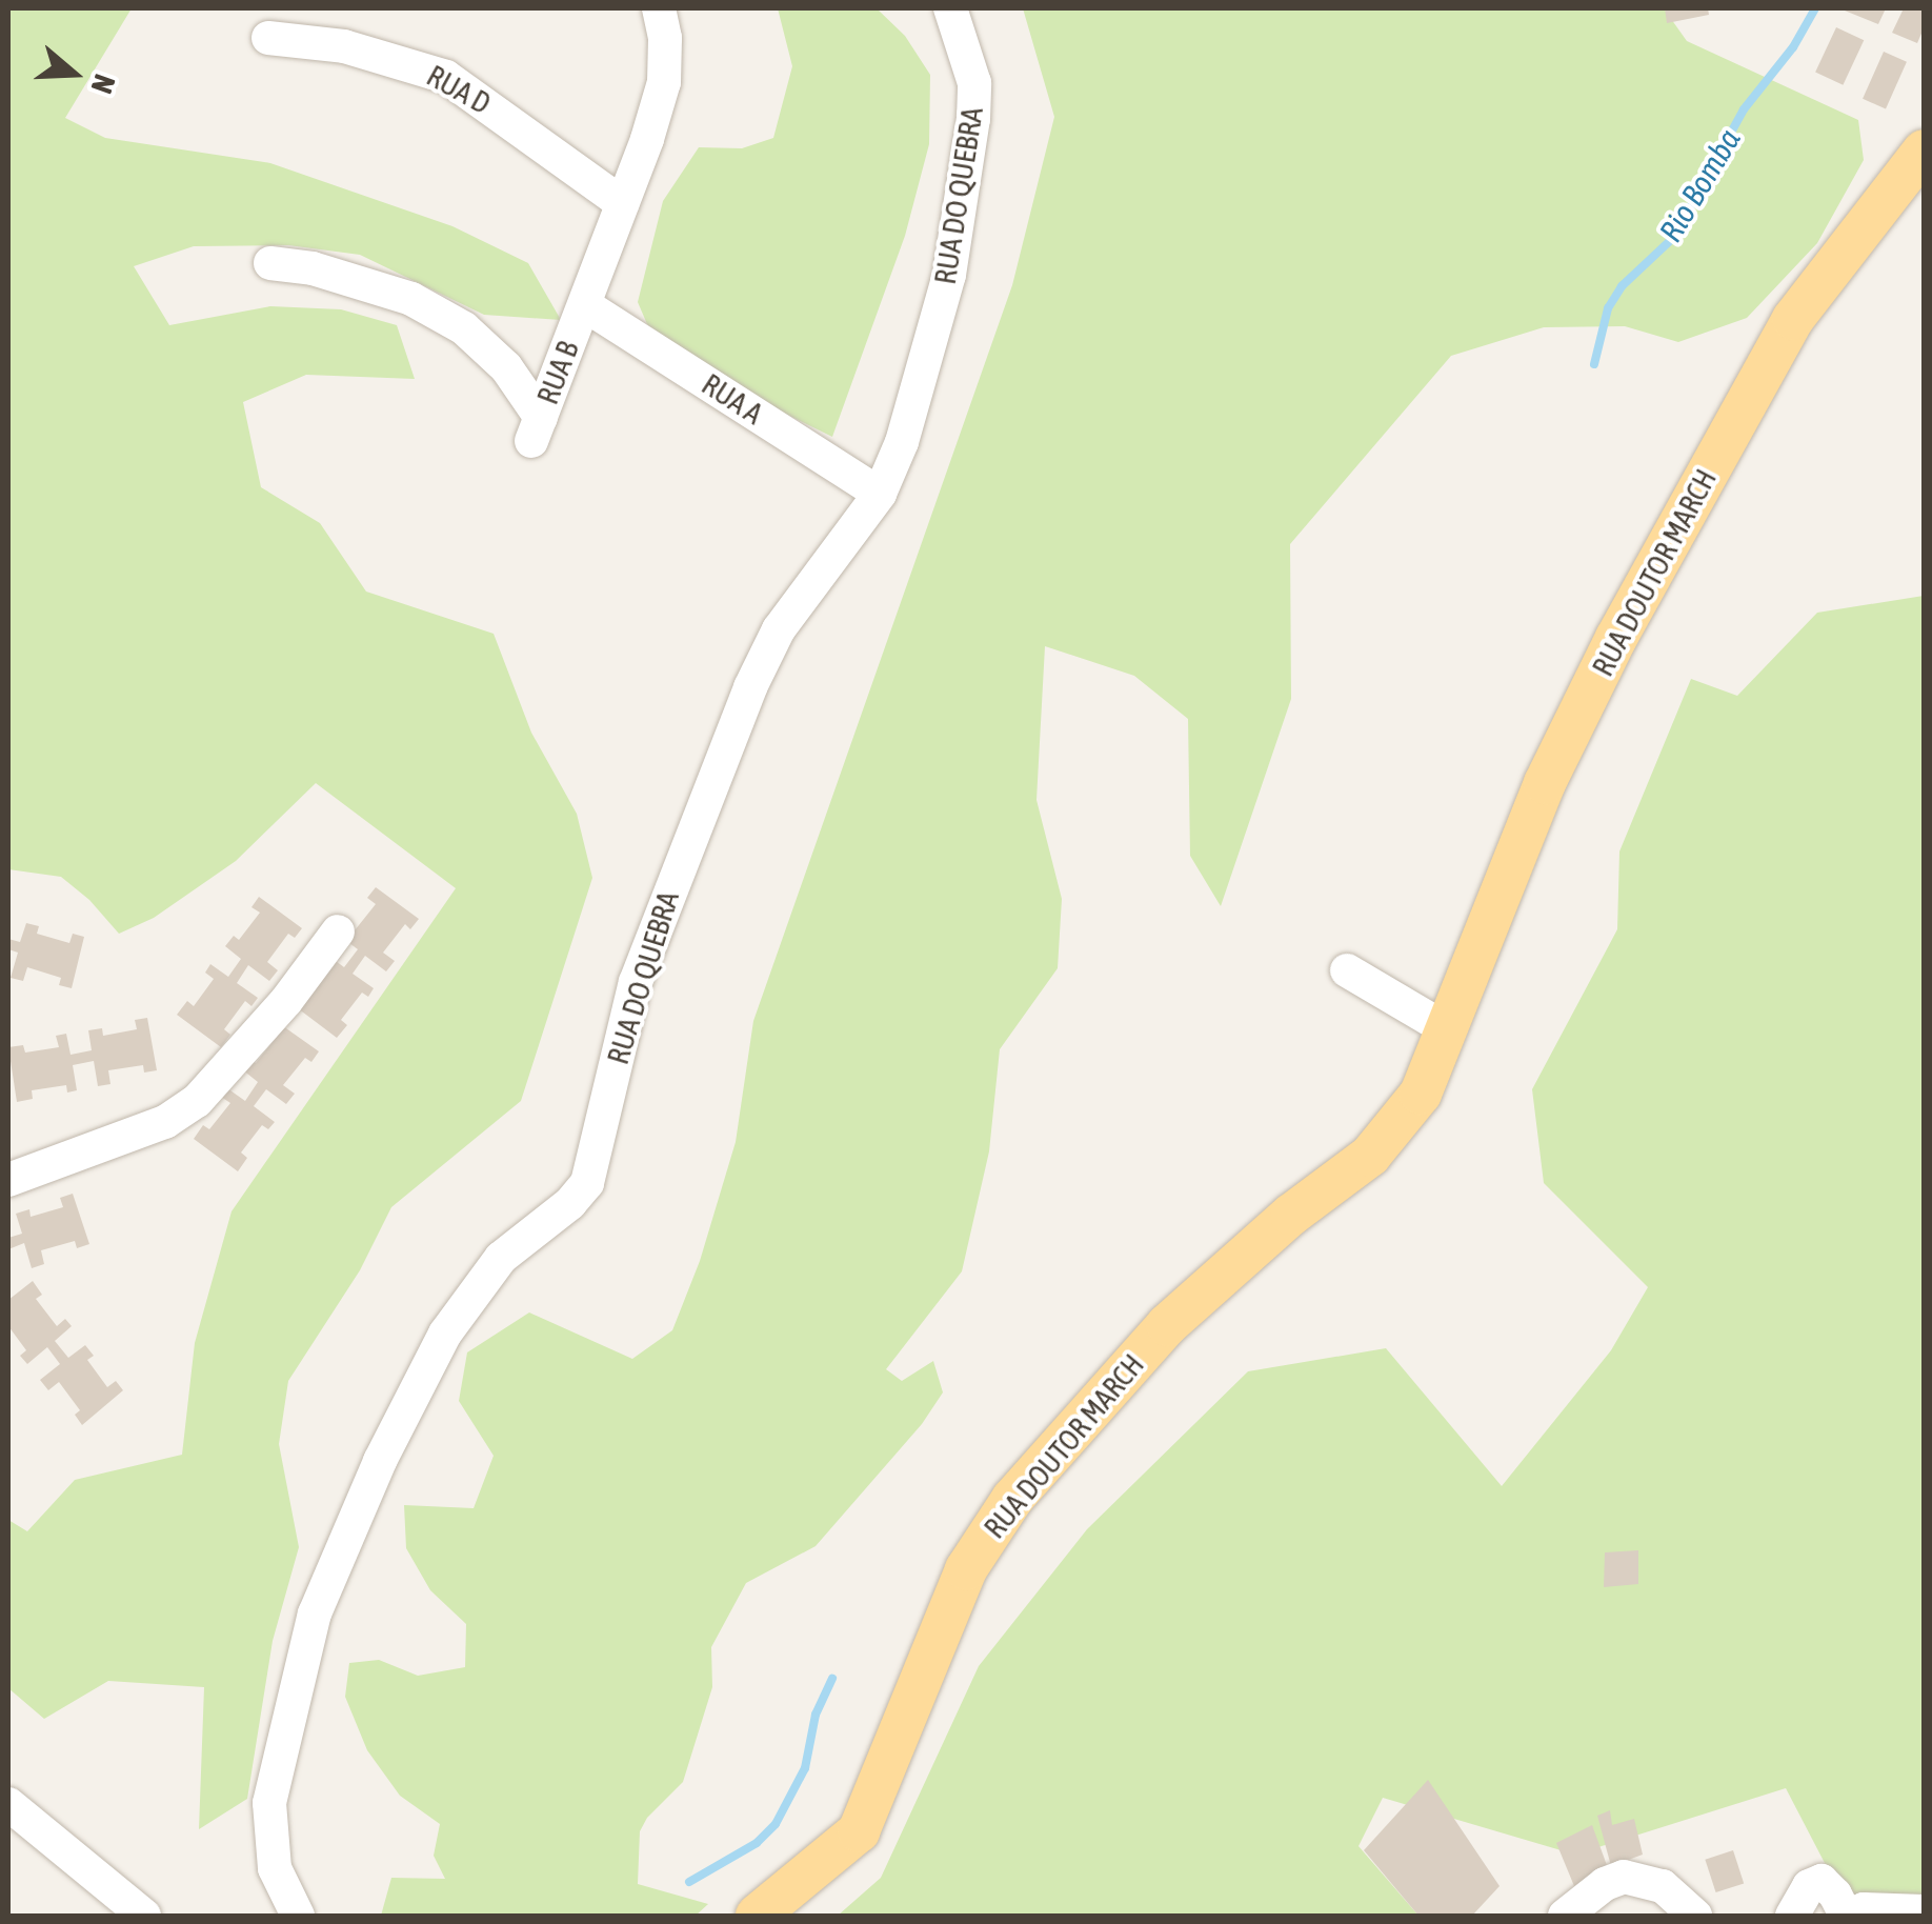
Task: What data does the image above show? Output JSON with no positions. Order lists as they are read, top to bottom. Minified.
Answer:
{"streets":{"main road":["RUA DOUTOR MARCH"],"street":["RUA D","RUA DO QUEBRA","RUA B","RUA A"]},"crossings":[["RUA D","RUA B"],["RUA DO QUEBRA","RUA A"],["RUA B","RUA A"]],"water":["Rio Bomba"],"north":"right"}
